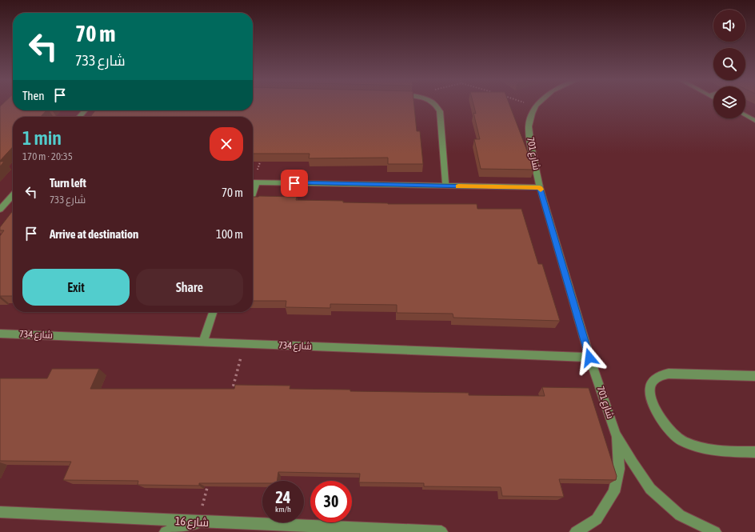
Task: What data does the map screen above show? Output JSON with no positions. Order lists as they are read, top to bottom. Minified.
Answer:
{"streets":{"street":["شارع 701","شارع 734","شارع 16"]},"crossings":[["شارع 701","شارع 734"]],"page":{"turn":["70 m","شارع 733"],"then":"Then","heading":["1 min","170 m · 20:35"],"list":[{"name":"Turn left","note":"شارع 733","value":"70 m"},{"name":"Arrive at destination","value":"100 m"}],"buttons":["Exit","Share"],"speed":"24 km/h","limit":"30"}}
